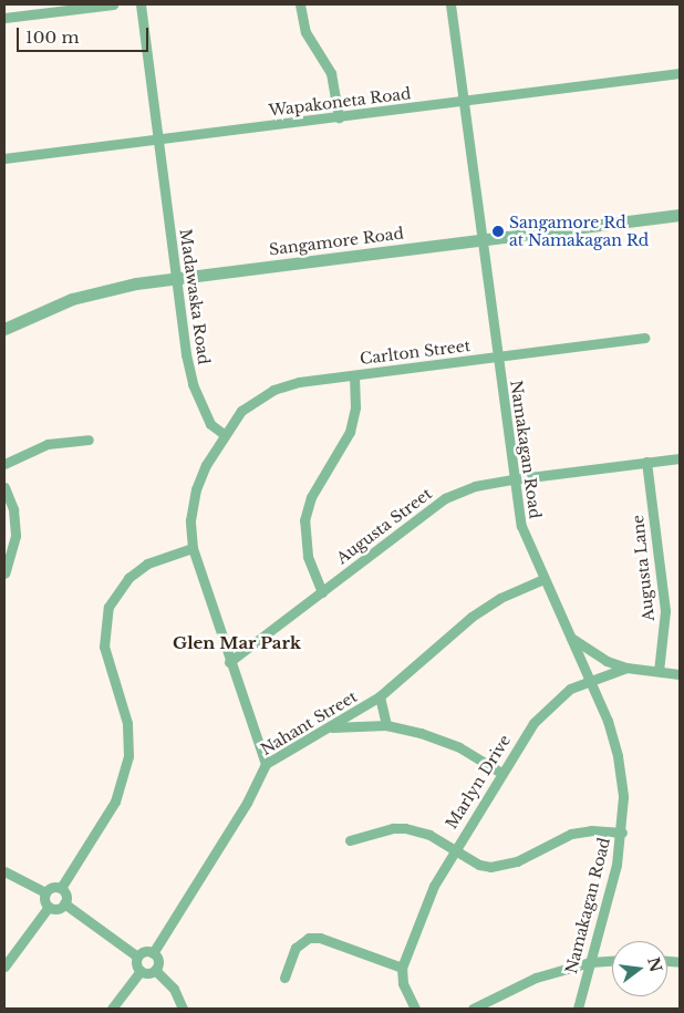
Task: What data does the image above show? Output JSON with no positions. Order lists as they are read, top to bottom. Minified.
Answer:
{"streets":{"street":["Wapakoneta Road","Sangamore Road","Madawaska Road","Carlton Street","Namakagan Road","Augusta Street","Augusta Lane","Nahant Street","Marlyn Drive"]},"crossings":[["Wapakoneta Road","Madawaska Road"],["Wapakoneta Road","Namakagan Road"],["Sangamore Road","Madawaska Road"],["Sangamore Road","Namakagan Road"],["Madawaska Road","Carlton Street"],["Carlton Street","Namakagan Road"],["Namakagan Road","Augusta Street"],["Namakagan Road","Nahant Street"],["Namakagan Road","Marlyn Drive"],["Augusta Street","Augusta Lane"],["Augusta Lane","Marlyn Drive"]],"districts":["Glen Mar Park"],"places":["Sangamore Rd at Namakagan Rd"],"scale_bar":"100 m","north":"right"}
